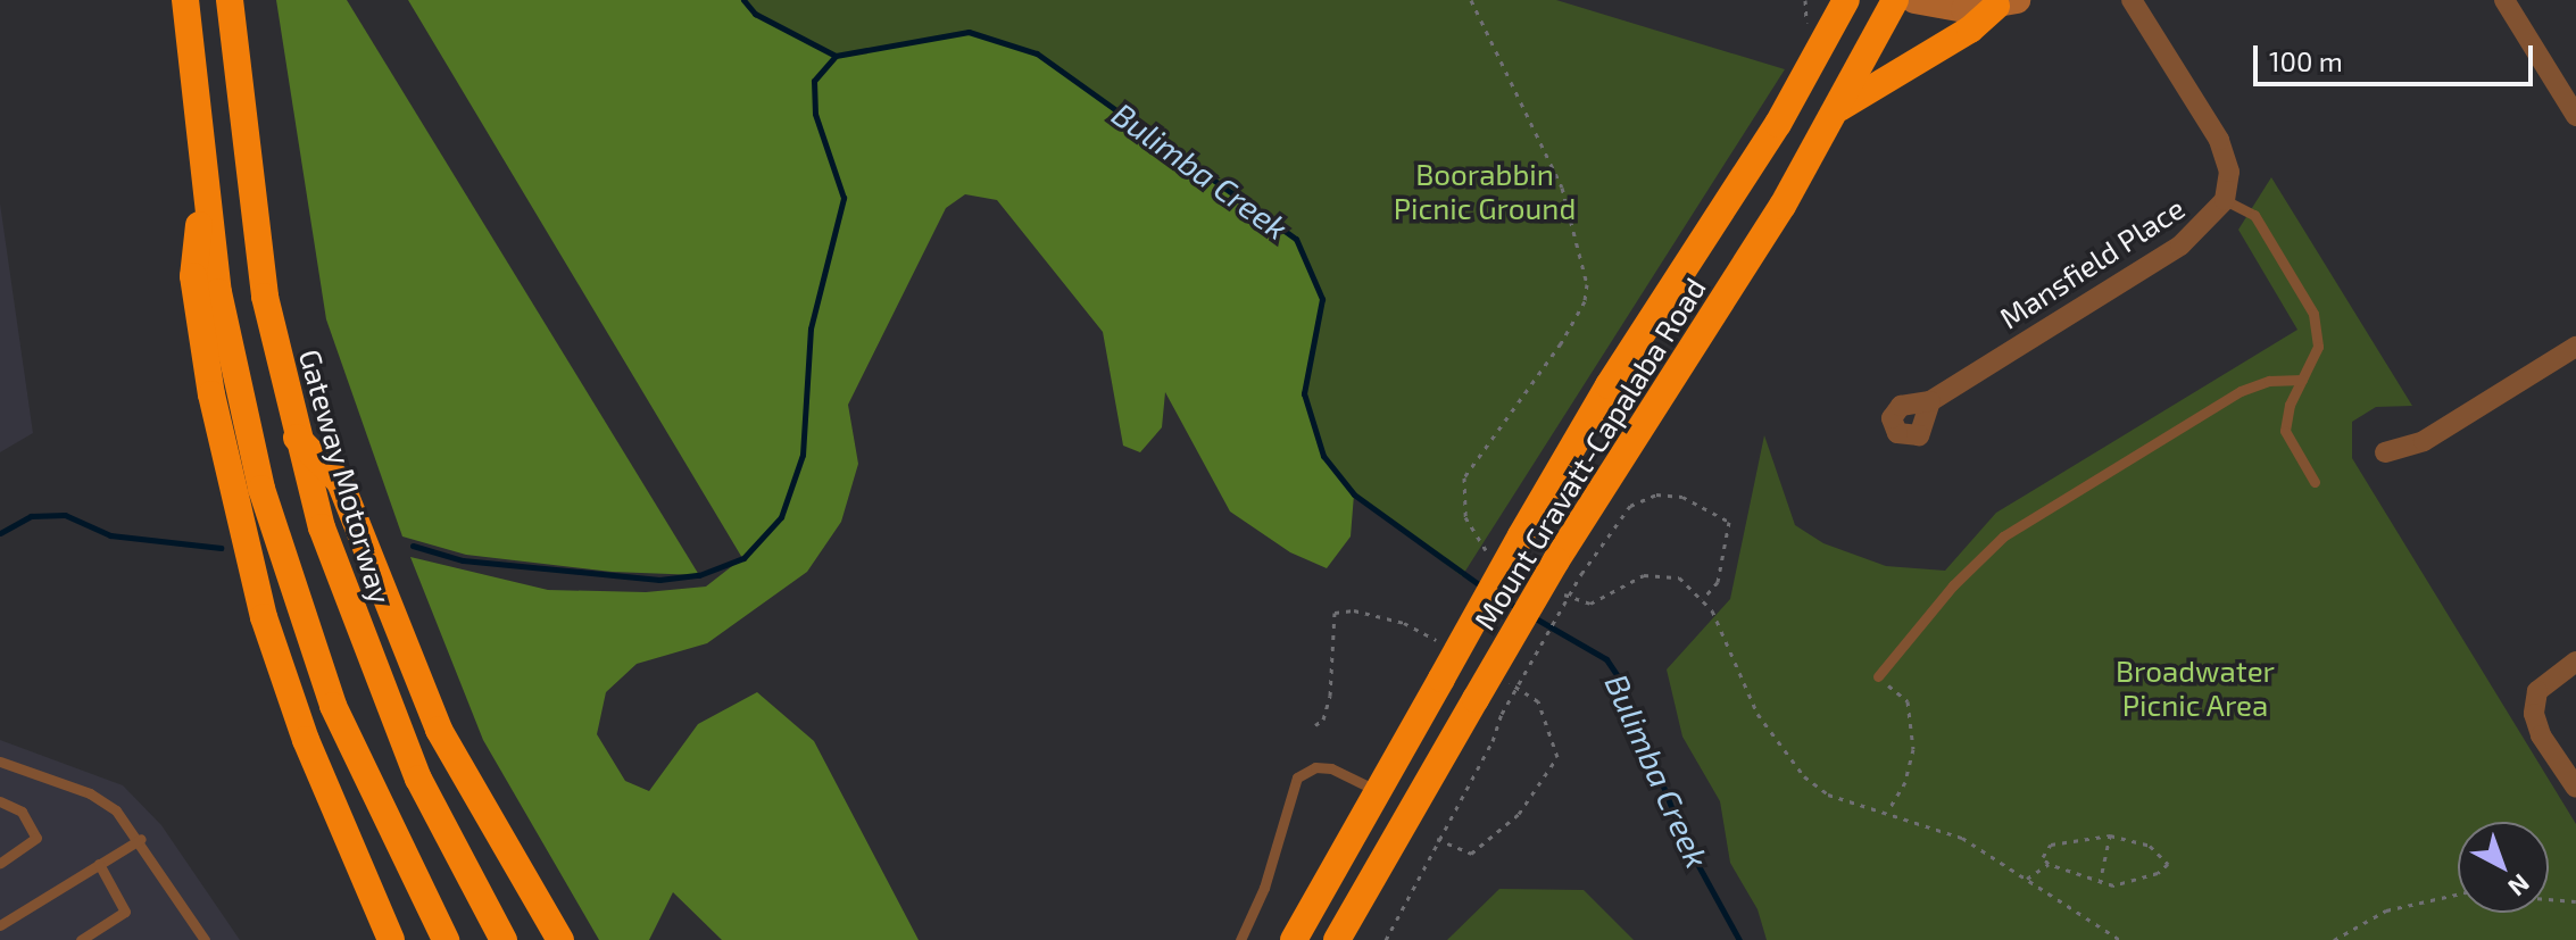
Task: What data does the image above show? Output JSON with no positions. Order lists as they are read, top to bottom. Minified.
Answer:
{"streets":{"highway":["Mount Gravatt-Capalaba Road","Gateway Motorway"],"street":["Mansfield Place"]},"water":["Bulimba Creek"],"parks":["Boorabbin Picnic Ground","Broadwater Picnic Area"],"scale_bar":"100 m","north":"bottom right"}
